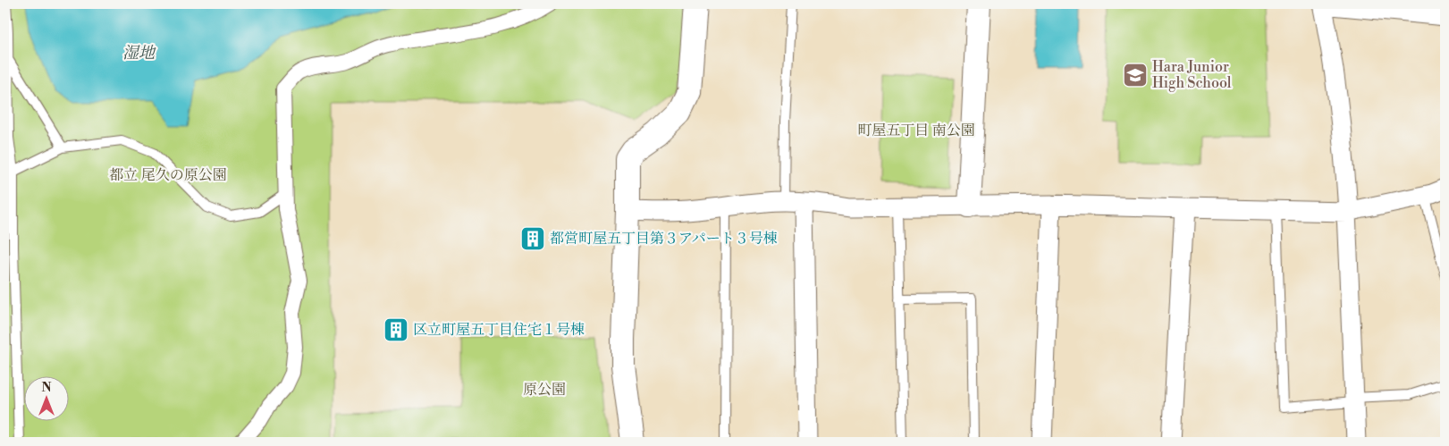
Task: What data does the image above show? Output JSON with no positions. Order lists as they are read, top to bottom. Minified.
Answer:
{"water":["湿地"],"parks":["町屋五丁目 南公園","都立 尾久の原公園","原公園"],"places":{"school or university":["Hara Junior High School"],"building":["都営町屋五丁目第３アパート３号棟","区立町屋五丁目住宅１号棟"]},"north":"top"}
